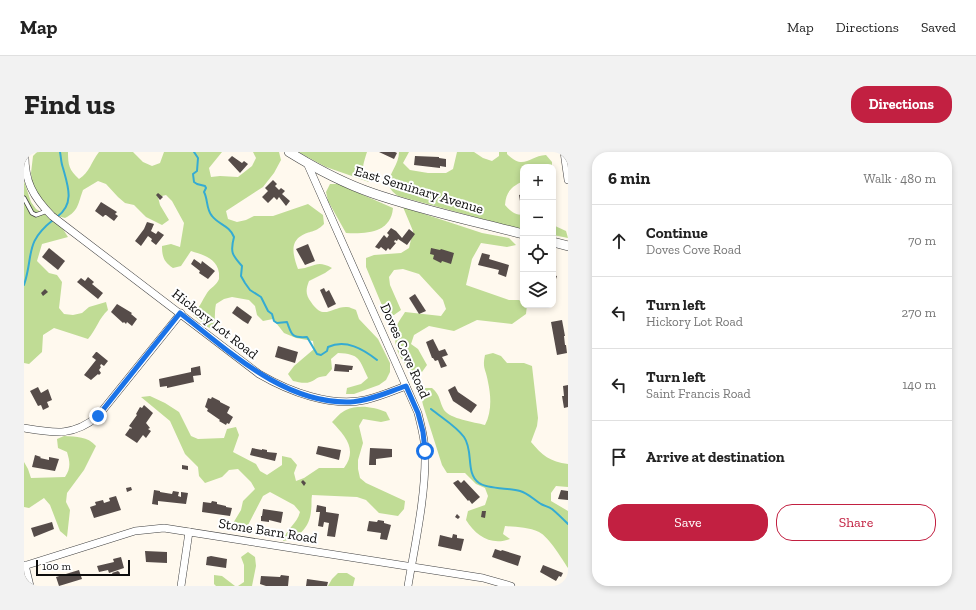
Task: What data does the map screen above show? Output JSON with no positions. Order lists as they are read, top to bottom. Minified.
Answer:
{"streets":{"street":["East Seminary Avenue","Hickory Lot Road","Doves Cove Road","Stone Barn Road"]},"crossings":[["East Seminary Avenue","Doves Cove Road"],["Hickory Lot Road","Doves Cove Road"],["Doves Cove Road","Stone Barn Road"]],"scale_bar":"100 m","page":{"header":"Map","nav":["Map","Directions","Saved"],"buttons":["Directions",["Save","Share"]],"title":"Find us","heading":["6 min","Walk · 480 m"],"map_buttons":["+","−"],"list":[["Continue","Doves Cove Road","70 m"],["Turn left","Hickory Lot Road","270 m"],["Turn left","Saint Francis Road","140 m"],"Arrive at destination"],"scale":"100 m"}}
